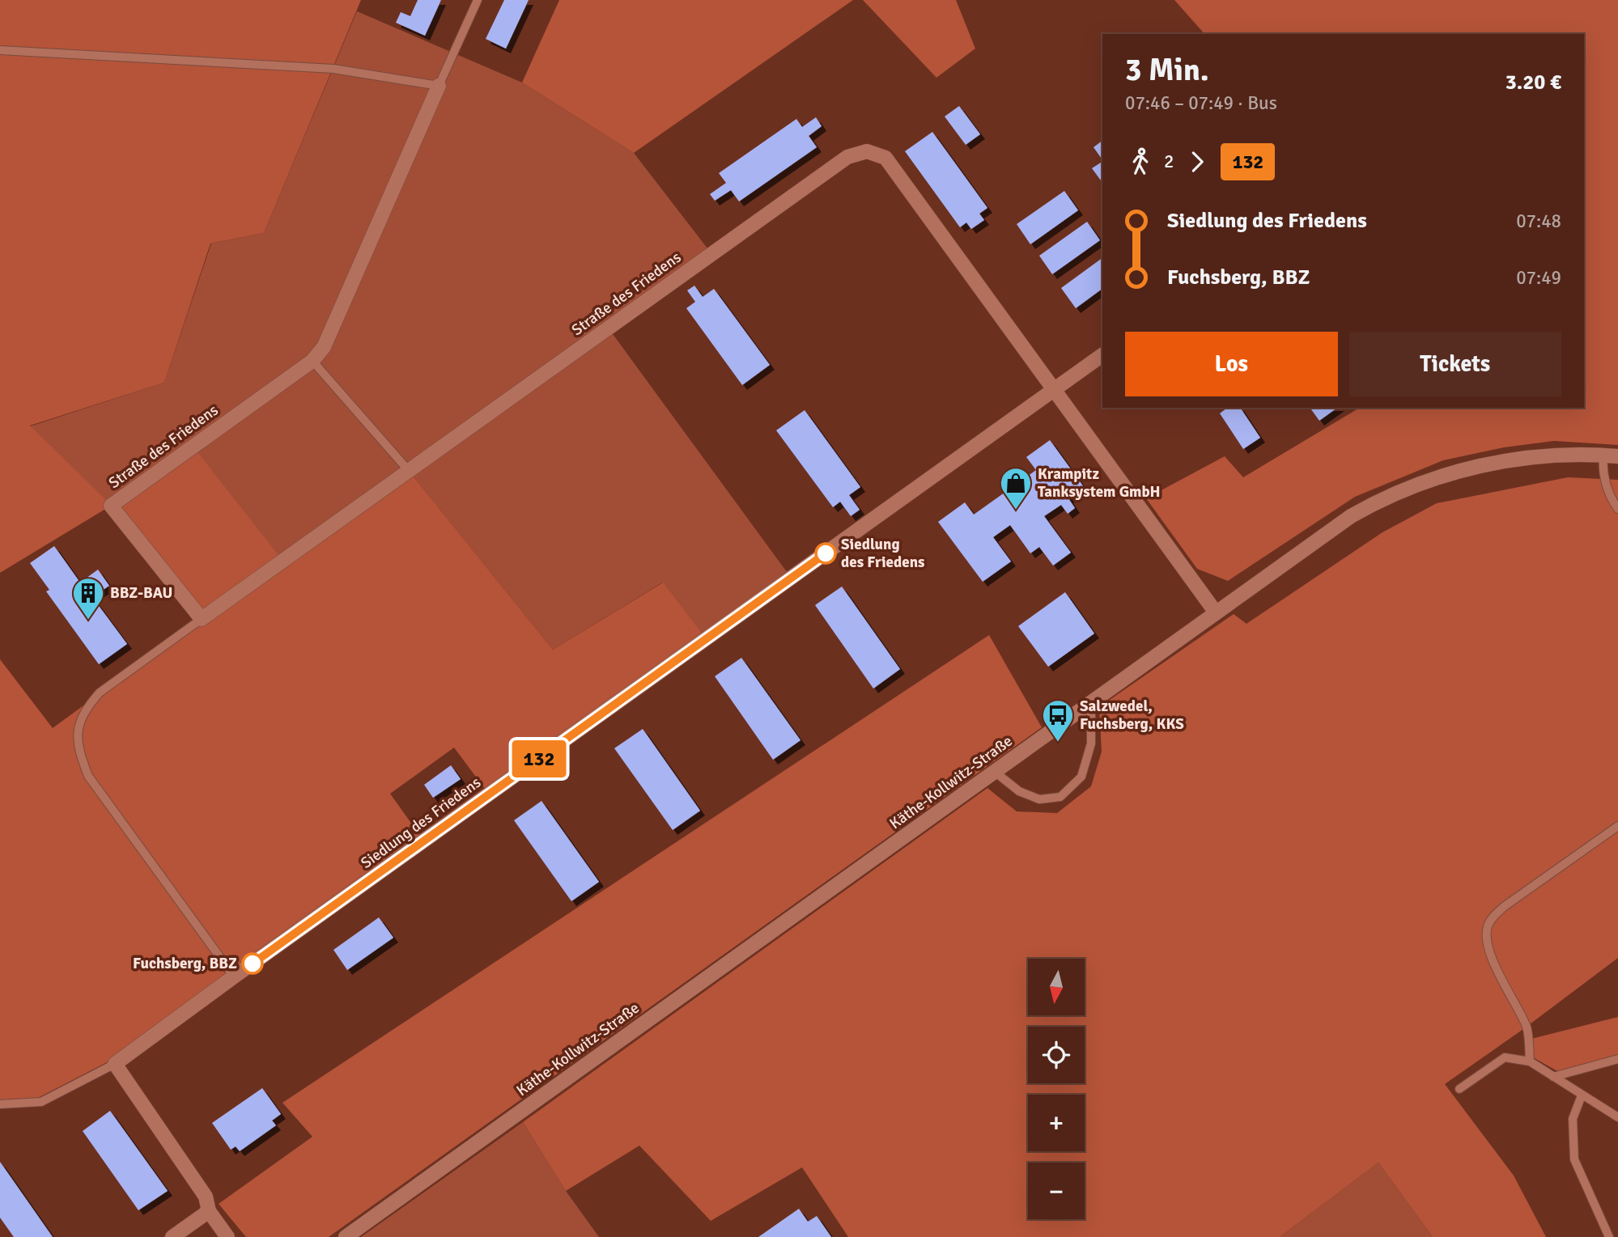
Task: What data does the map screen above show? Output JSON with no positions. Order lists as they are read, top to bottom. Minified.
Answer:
{"streets":{"street":["Straße des Friedens","Käthe-Kollwitz-Straße","Siedlung des Friedens"]},"crossings":[["Straße des Friedens","Siedlung des Friedens"]],"places":{"shop":["Krampitz Tanksystem GmbH"],"other":["Siedlung des Friedens","Fuchsberg, BBZ"],"building":["BBZ-BAU"],"bus stop":["Salzwedel, Fuchsberg, KKS"]},"lines":["bus line 132"],"north":"bottom","page":{"on_map":"132","heading":["3 Min.","07:46 – 07:49 · Bus","3.20 €"],"legs":["2","132"],"list":[{"name":"Siedlung des Friedens","value":"07:48"},{"name":"Fuchsberg, BBZ","value":"07:49"}],"buttons":["Los","Tickets"],"map_buttons":["+","−"]}}
